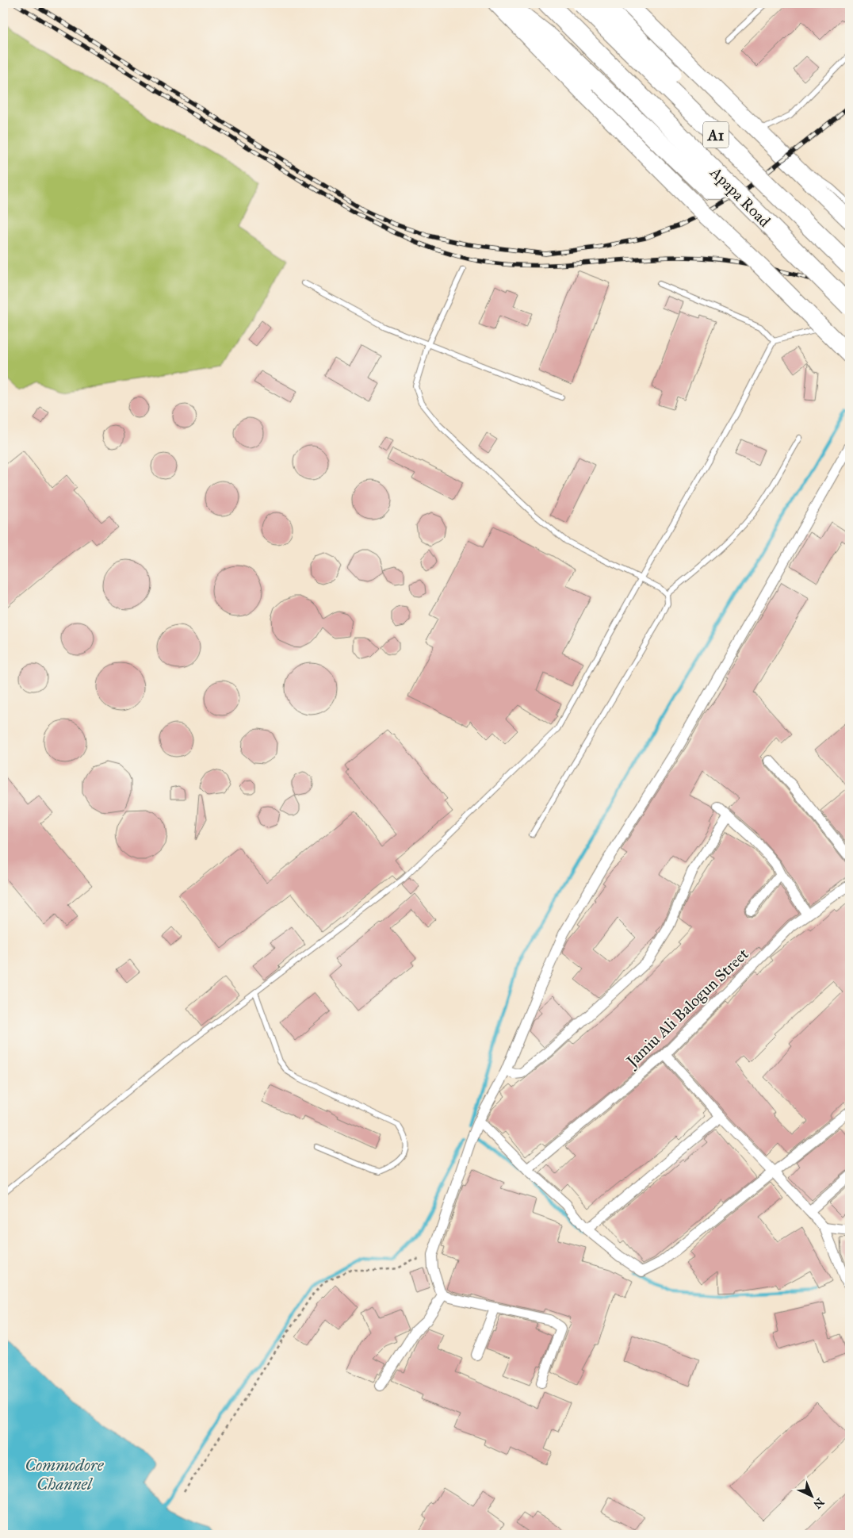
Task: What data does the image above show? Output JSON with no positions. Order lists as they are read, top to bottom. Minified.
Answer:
{"streets":{"highway":["A1","Apapa Road"],"street":["Jamiu Ali Balogun Street"]},"water":["Commodore Channel"],"north":"bottom right"}
